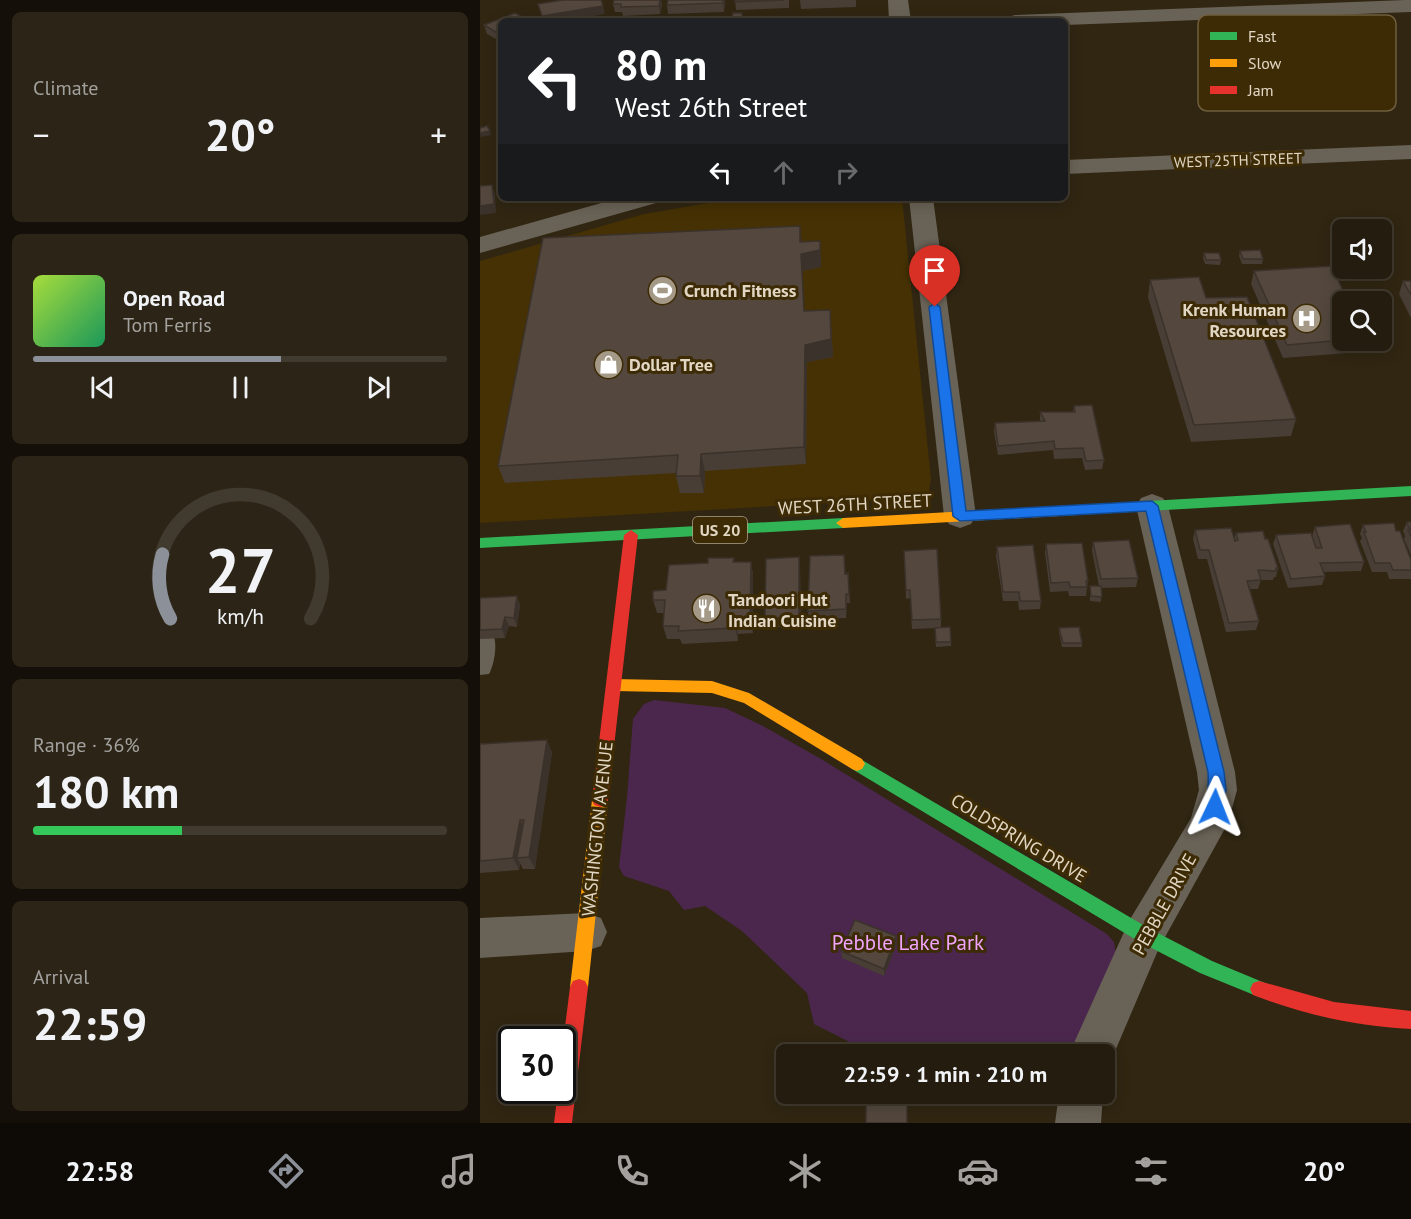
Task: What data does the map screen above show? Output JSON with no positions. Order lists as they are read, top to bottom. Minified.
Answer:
{"streets":{"street":["WEST 25TH STREET","WEST 26TH STREET","US 20","WASHINGTON AVENUE","COLDSPRING DRIVE","PEBBLE DRIVE"]},"crossings":[["WEST 26TH STREET","WASHINGTON AVENUE"],["WEST 26TH STREET","PEBBLE DRIVE"],["WASHINGTON AVENUE","COLDSPRING DRIVE"],["COLDSPRING DRIVE","PEBBLE DRIVE"]],"parks":["Pebble Lake Park"],"places":{"sports":["Crunch Fitness"],"hospital":["Krenk Human Resources"],"shop":["Dollar Tree"],"restaurant":["Tandoori Hut Indian Cuisine"]},"legend":["Fast","Slow","Jam"],"page":{"tile":["Climate",["Range · 36%","180 km"],["Arrival","22:59"]],"turn":["80 m","West 26th Street"],"heat":["−","20°","+"],"song":["Open Road","Tom Ferris"],"limit":"30","trip":"22:59 · 1 min · 210 m","tabs":["22:58","20°"],"gauge":["27","km/h"]}}
